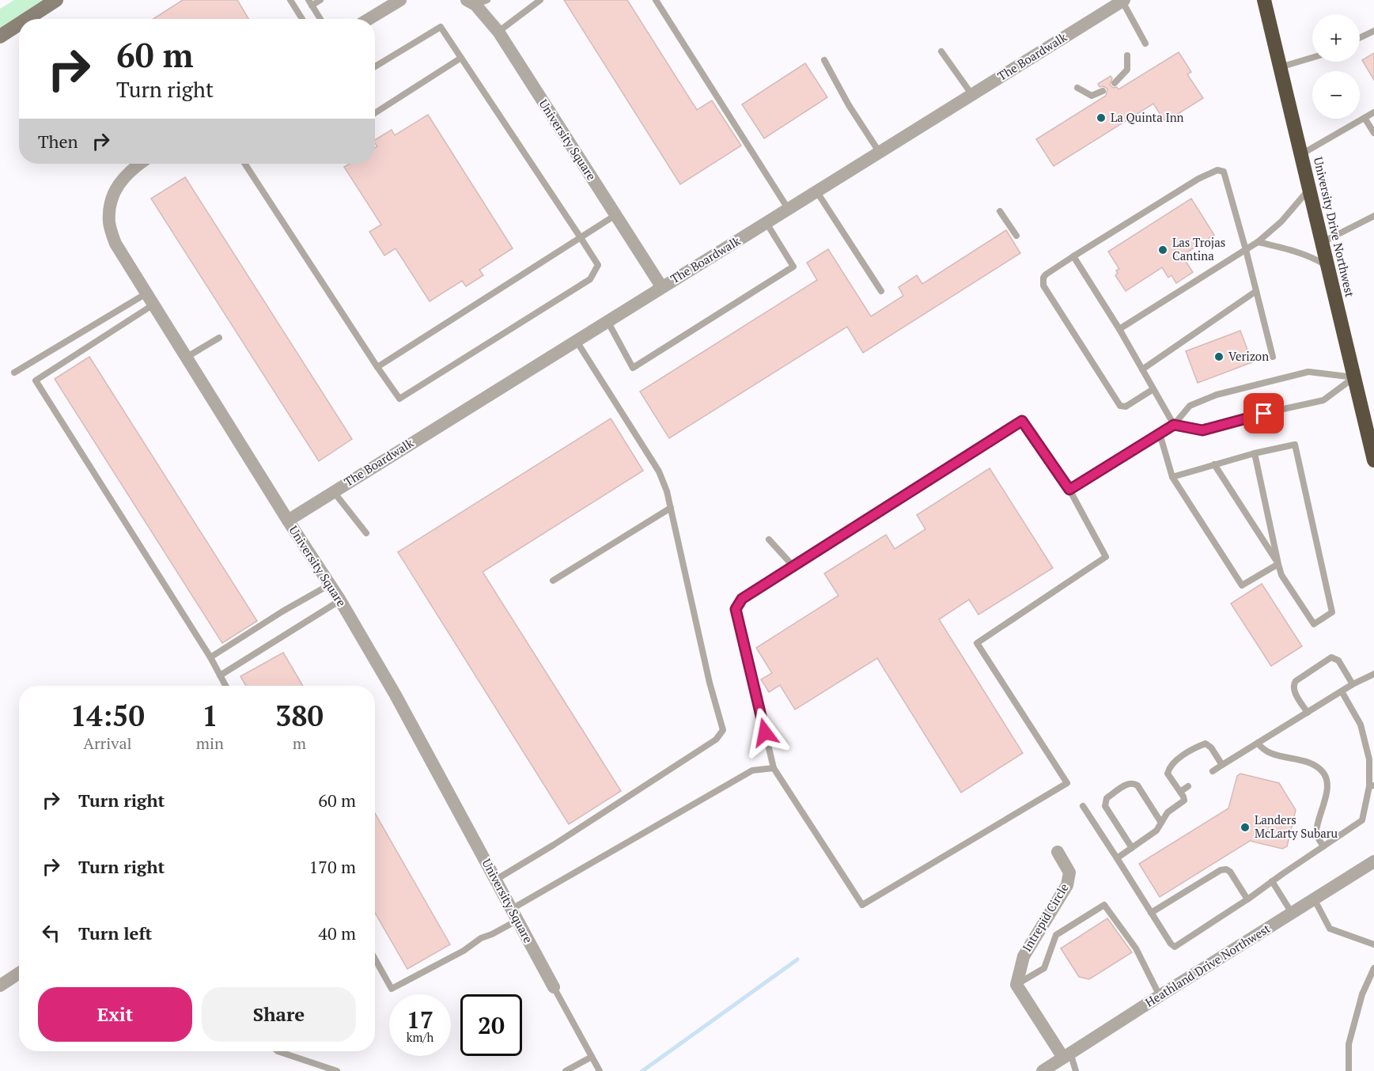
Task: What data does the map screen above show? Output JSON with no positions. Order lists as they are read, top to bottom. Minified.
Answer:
{"streets":{"highway":["University Drive Northwest"],"street":["The Boardwalk","University Square","Intrepid Circle","Heathland Drive Northwest"]},"crossings":[["The Boardwalk","University Square"]],"places":["La Quinta Inn","Las Trojas Cantina","Verizon","Landers McLarty Subaru"],"page":{"map_buttons":["+","−"],"turn":["60 m","Turn right"],"then":"Then","eta":["14:50","Arrival","1","min","380","m"],"list":[{"name":"Turn right","value":"60 m"},{"name":"Turn right","value":"170 m"},{"name":"Turn left","value":"40 m"}],"buttons":["Exit","Share"],"speed":"17 km/h","limit":"20"}}
